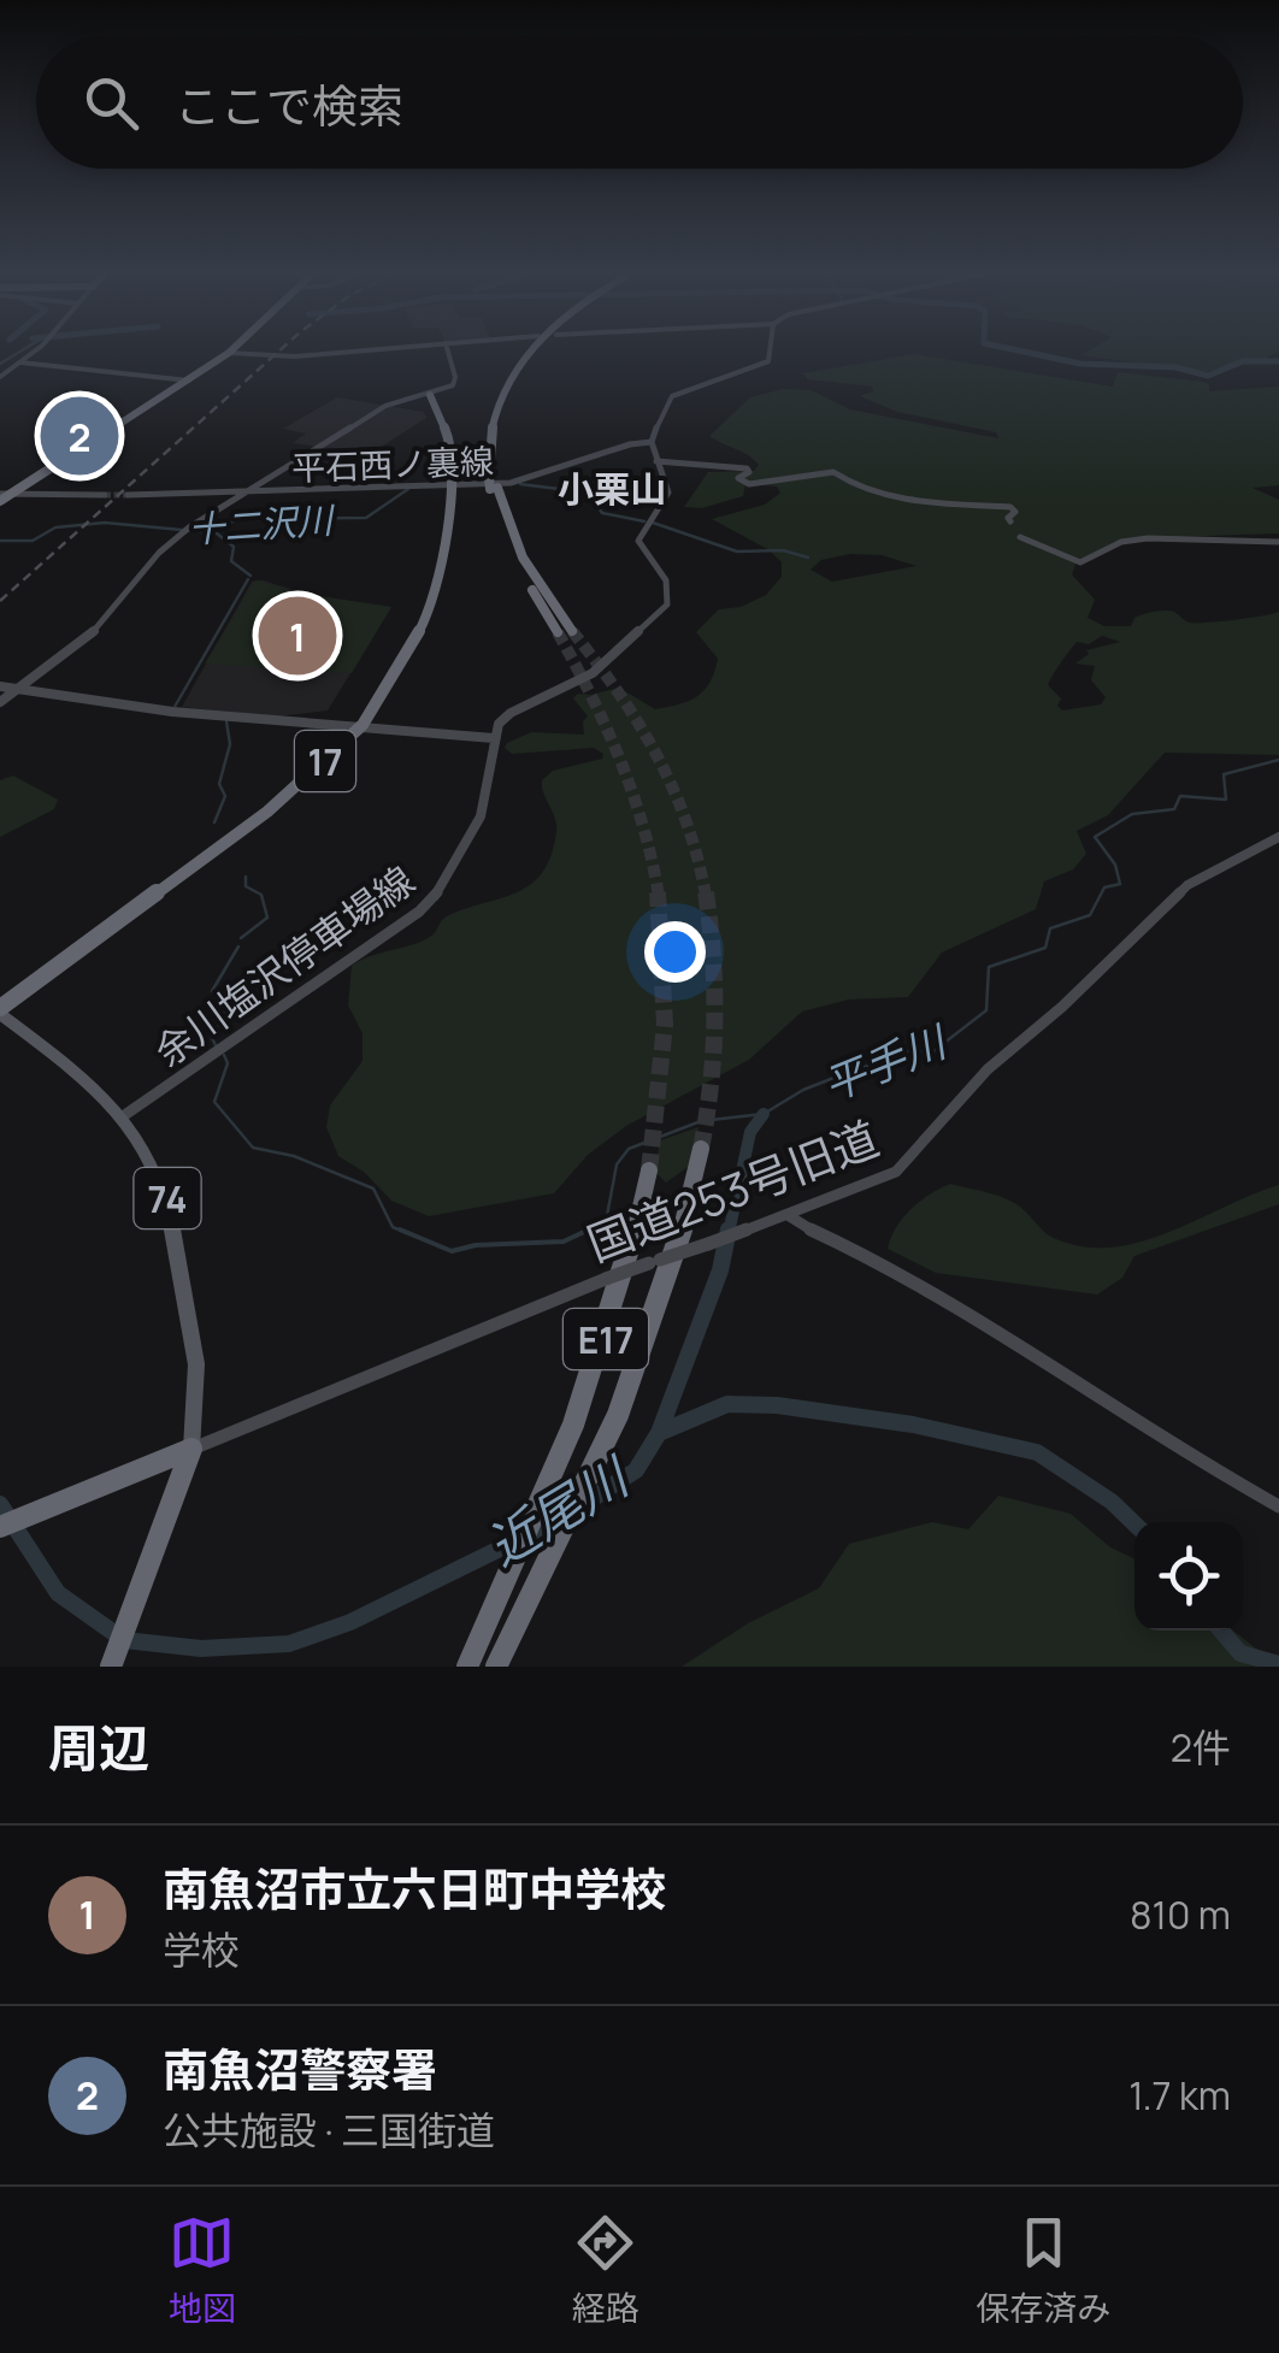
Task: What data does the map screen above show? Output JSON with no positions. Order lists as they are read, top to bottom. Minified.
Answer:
{"streets":{"highway":["17","E17"],"main road":["平石西ノ裏線","余川塩沢停車場線","国道253号旧道","74"]},"crossings":[["平石西ノ裏線","17"],["17","74"],["余川塩沢停車場線","74"],["国道253号旧道","74"]],"districts":["小栗山"],"water":["十二沢川","平手川","近尾川"],"page":{"search":"ここで検索","pins":["2","1"],"heading":["周辺","2件"],"list":[{"mark":"1","name":"南魚沼市立六日町中学校","note":"学校","value":"810 m"},{"mark":"2","name":"南魚沼警察署","note":"公共施設 · 三国街道","value":"1.7 km"}],"nav":["地図","経路","保存済み"]}}
